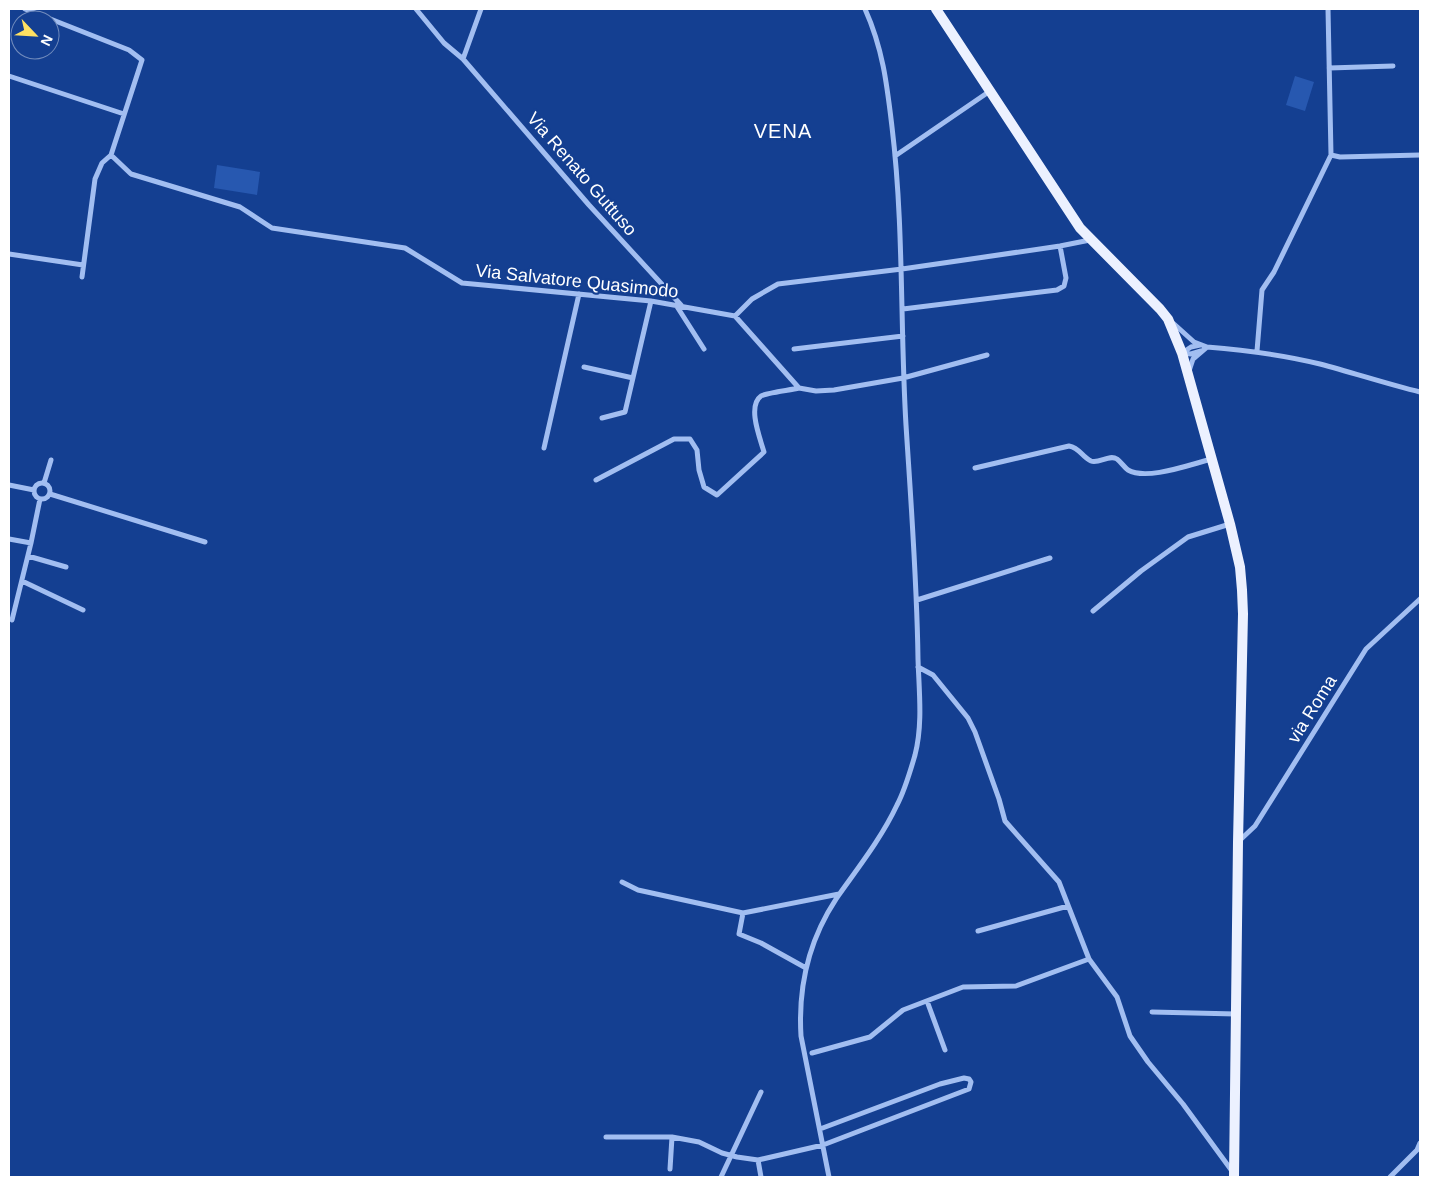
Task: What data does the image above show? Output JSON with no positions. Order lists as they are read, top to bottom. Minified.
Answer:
{"streets":{"street":["Via Renato Guttuso","Via Salvatore Quasimodo","via Roma"]},"crossings":[["Via Renato Guttuso","Via Salvatore Quasimodo"]],"districts":["VENA"],"north":"bottom right"}
